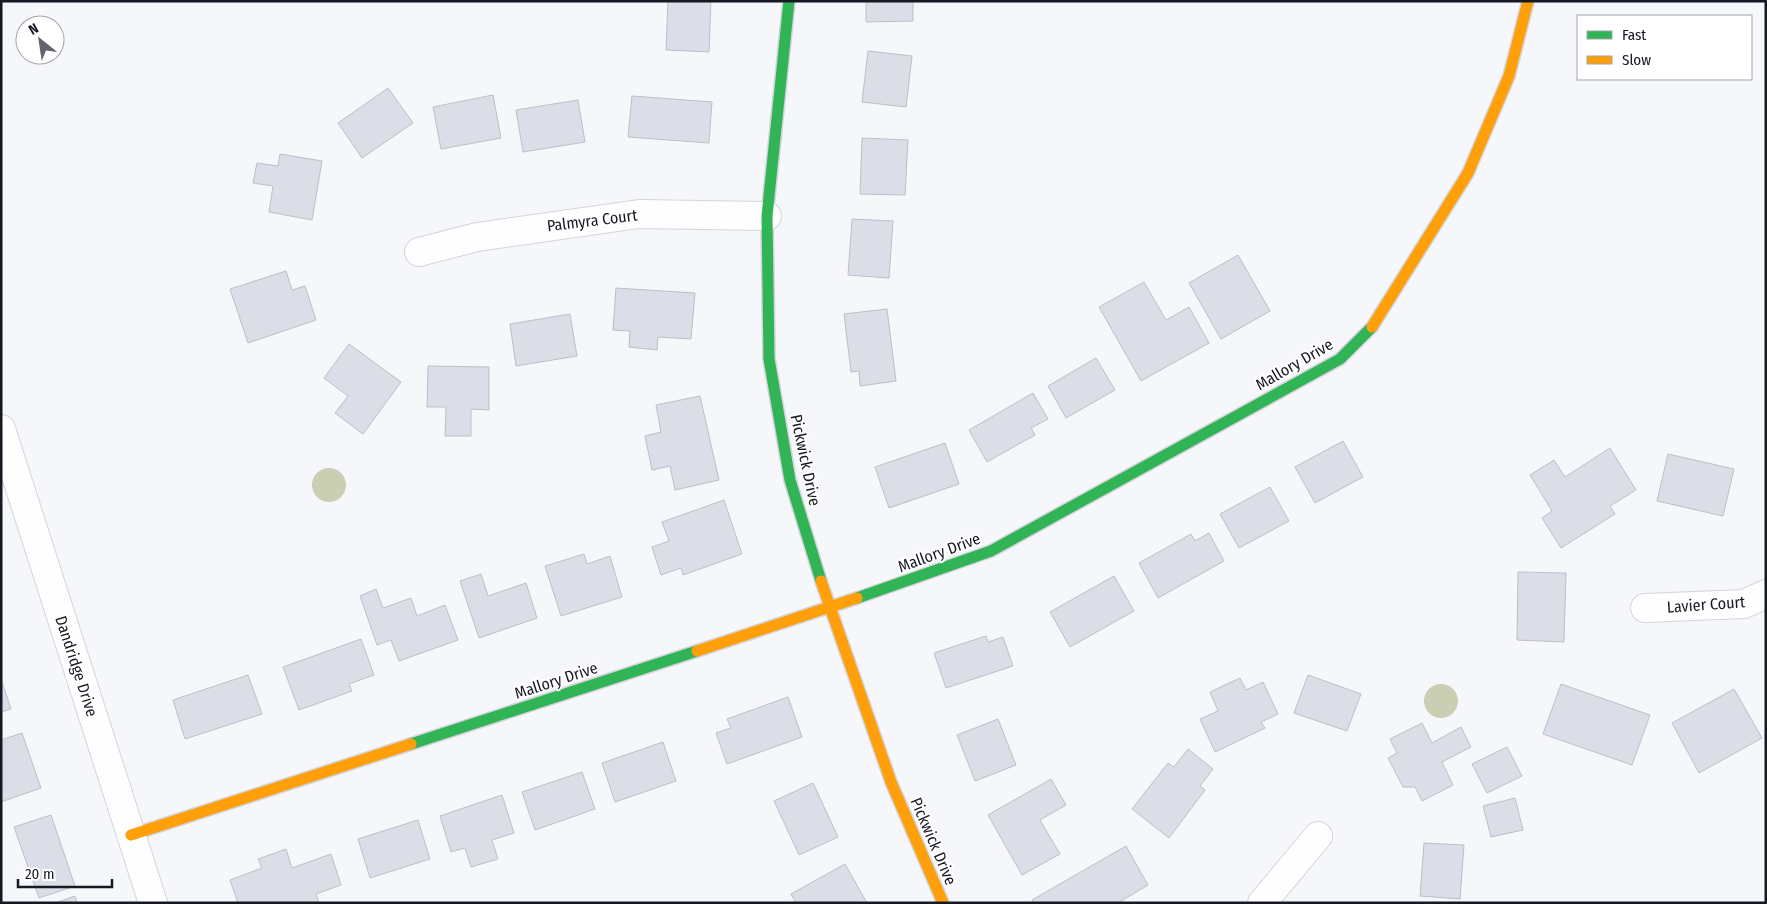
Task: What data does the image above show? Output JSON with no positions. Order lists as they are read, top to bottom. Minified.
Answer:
{"streets":{"street":["Palmyra Court","Mallory Drive","Pickwick Drive","Lavier Court","Dandridge Drive"]},"crossings":[["Palmyra Court","Pickwick Drive"],["Mallory Drive","Pickwick Drive"],["Mallory Drive","Dandridge Drive"]],"legend":["Fast","Slow"],"scale_bar":"20 m","north":"top left"}
